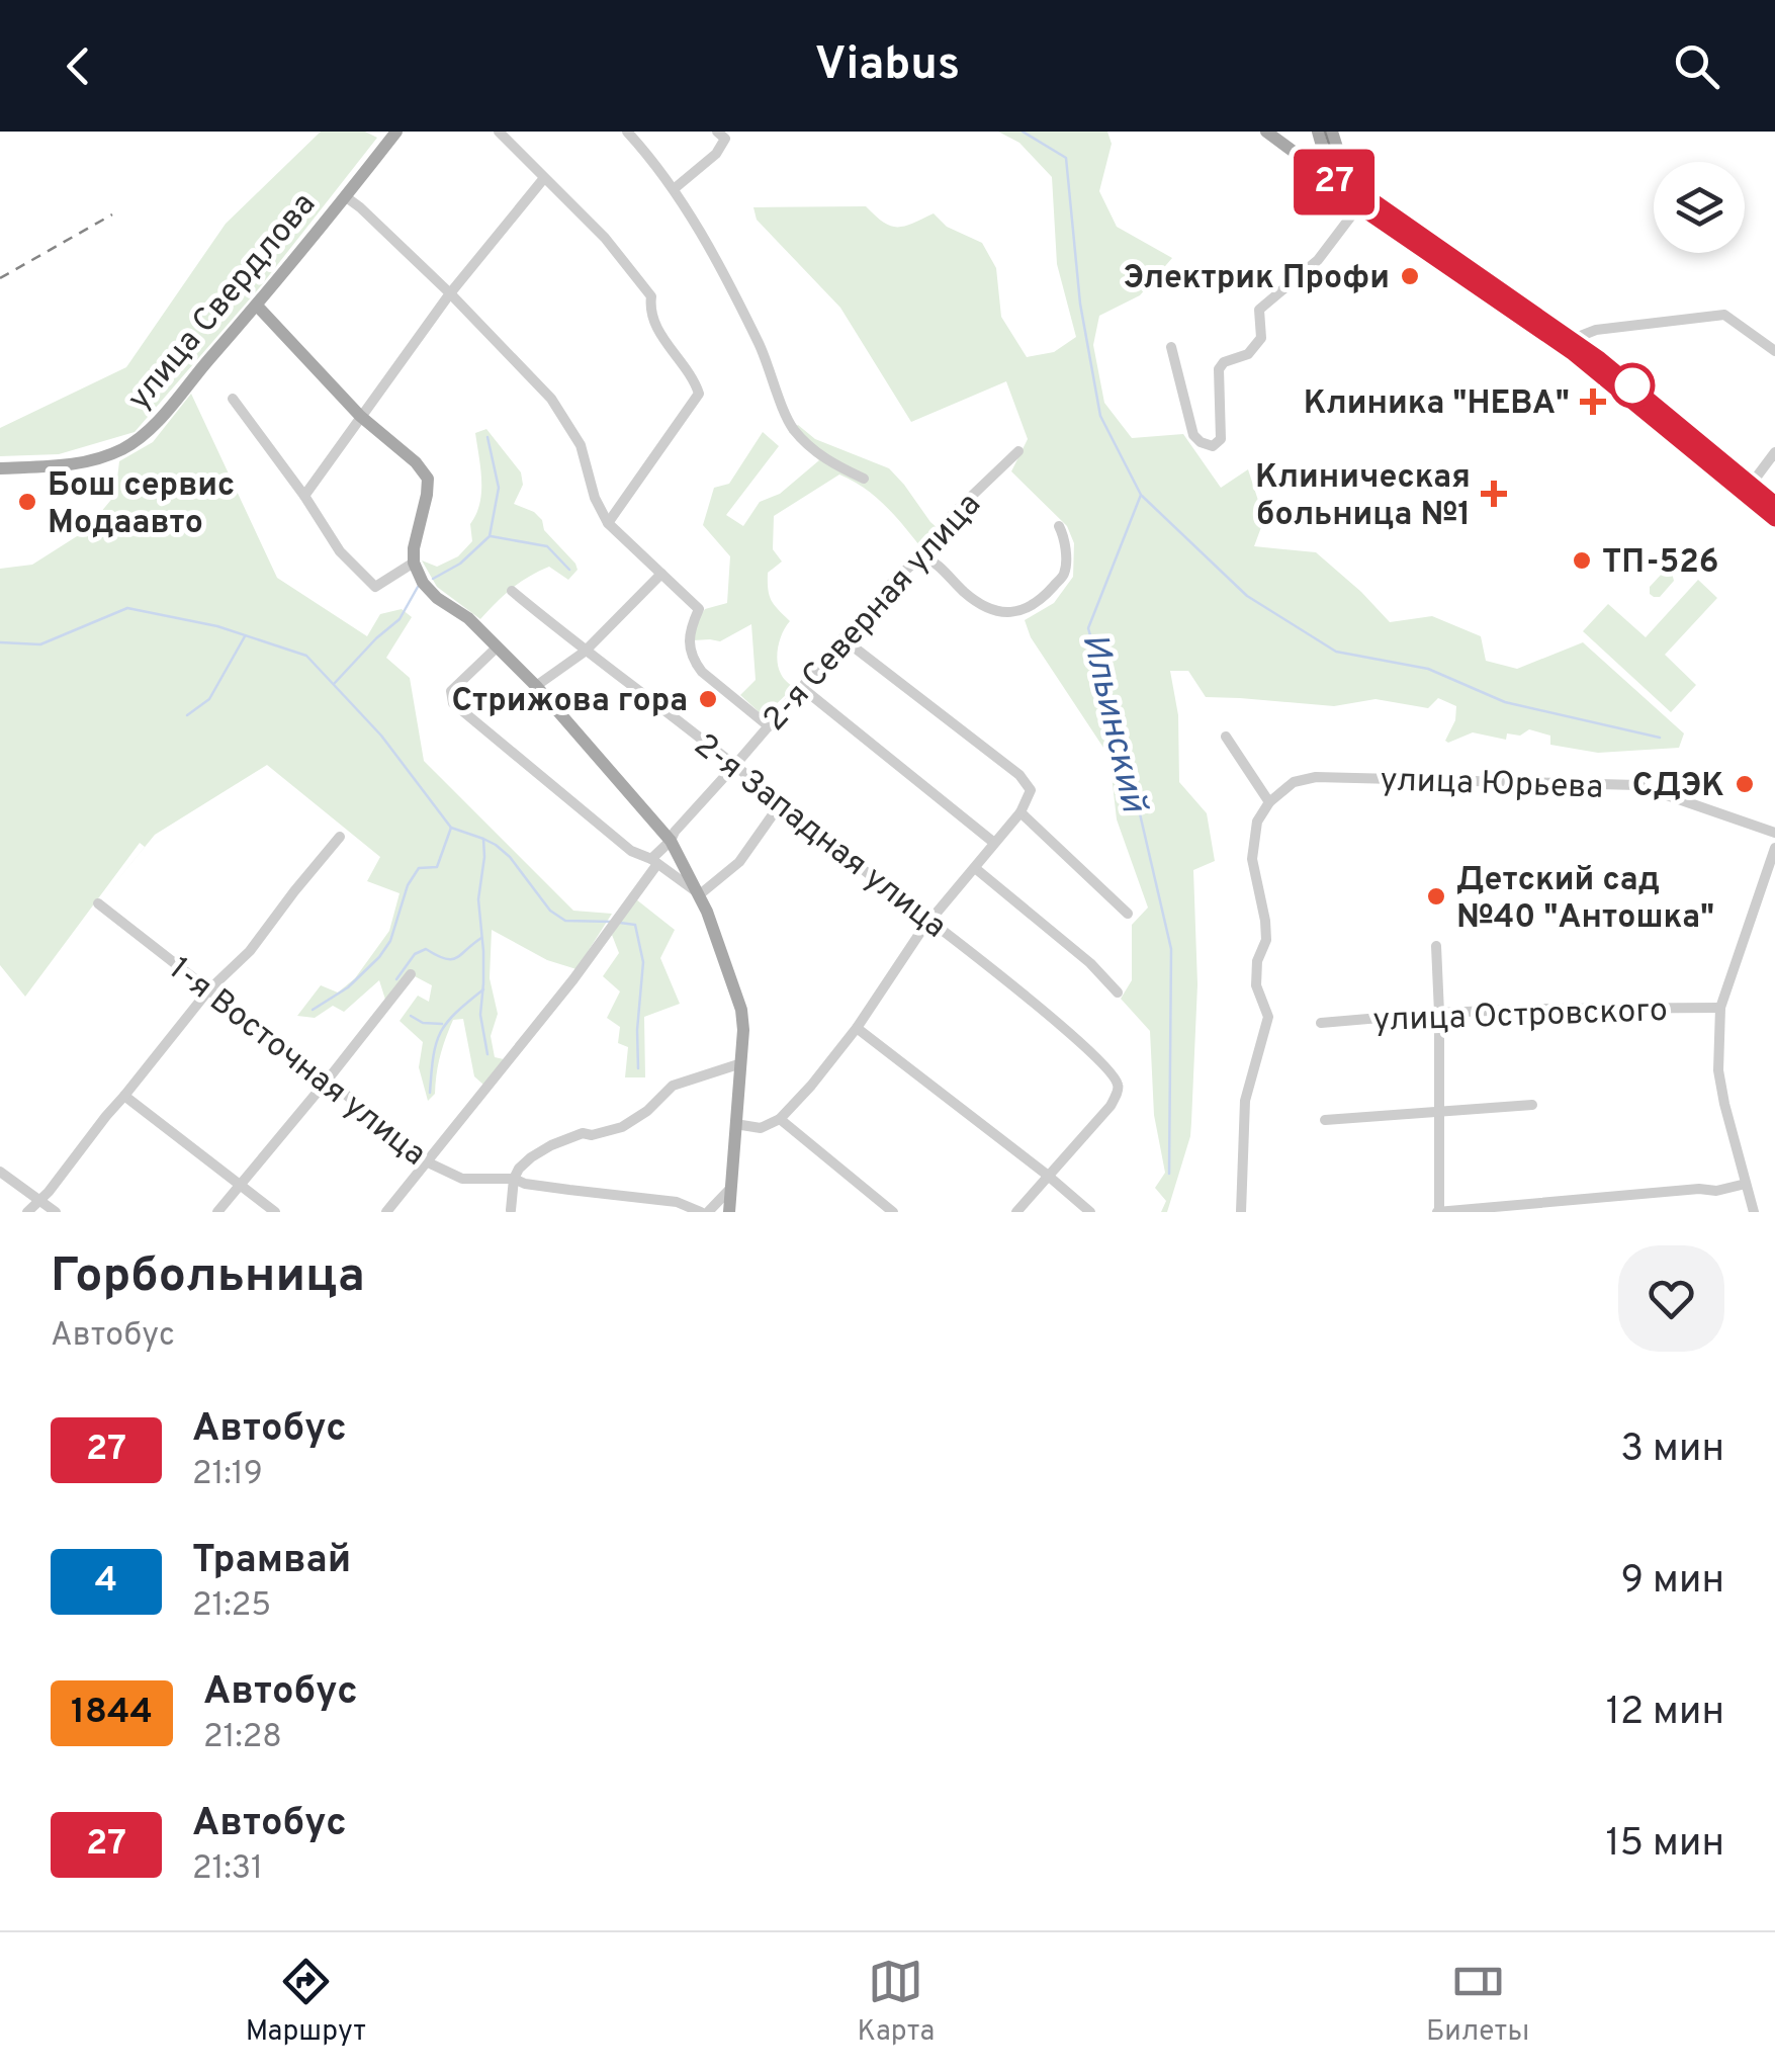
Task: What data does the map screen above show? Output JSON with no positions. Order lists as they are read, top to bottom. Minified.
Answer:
{"streets":{"main road":["улица Свердлова"],"street":["2-я Северная улица","улица Юрьева","2-я Западная улица","улица Островского","1-я Восточная улица"]},"crossings":[["2-я Северная улица","2-я Западная улица"],["2-я Северная улица","1-я Восточная улица"]],"water":["Ильинский"],"places":{"other":["Электрик Профи","Бош сервис Модаавто","ТП-526","Стрижова гора","СДЭК","Детский сад №40 \"Антошка\""],"health":["Клиника \"НЕВА\"","Клиническая больница №1"]},"lines":["bus line 27"],"page":{"header":"Viabus","on_map":"27","heading":["Горбольница","Автобус"],"list":[{"mark":"27","name":"Автобус","note":"21:19","value":"3 мин"},{"mark":"4","name":"Трамвай","note":"21:25","value":"9 мин"},{"mark":"1844","name":"Автобус","note":"21:28","value":"12 мин"},{"mark":"27","name":"Автобус","note":"21:31","value":"15 мин"}],"tabs":["Маршрут","Карта","Билеты"]}}
